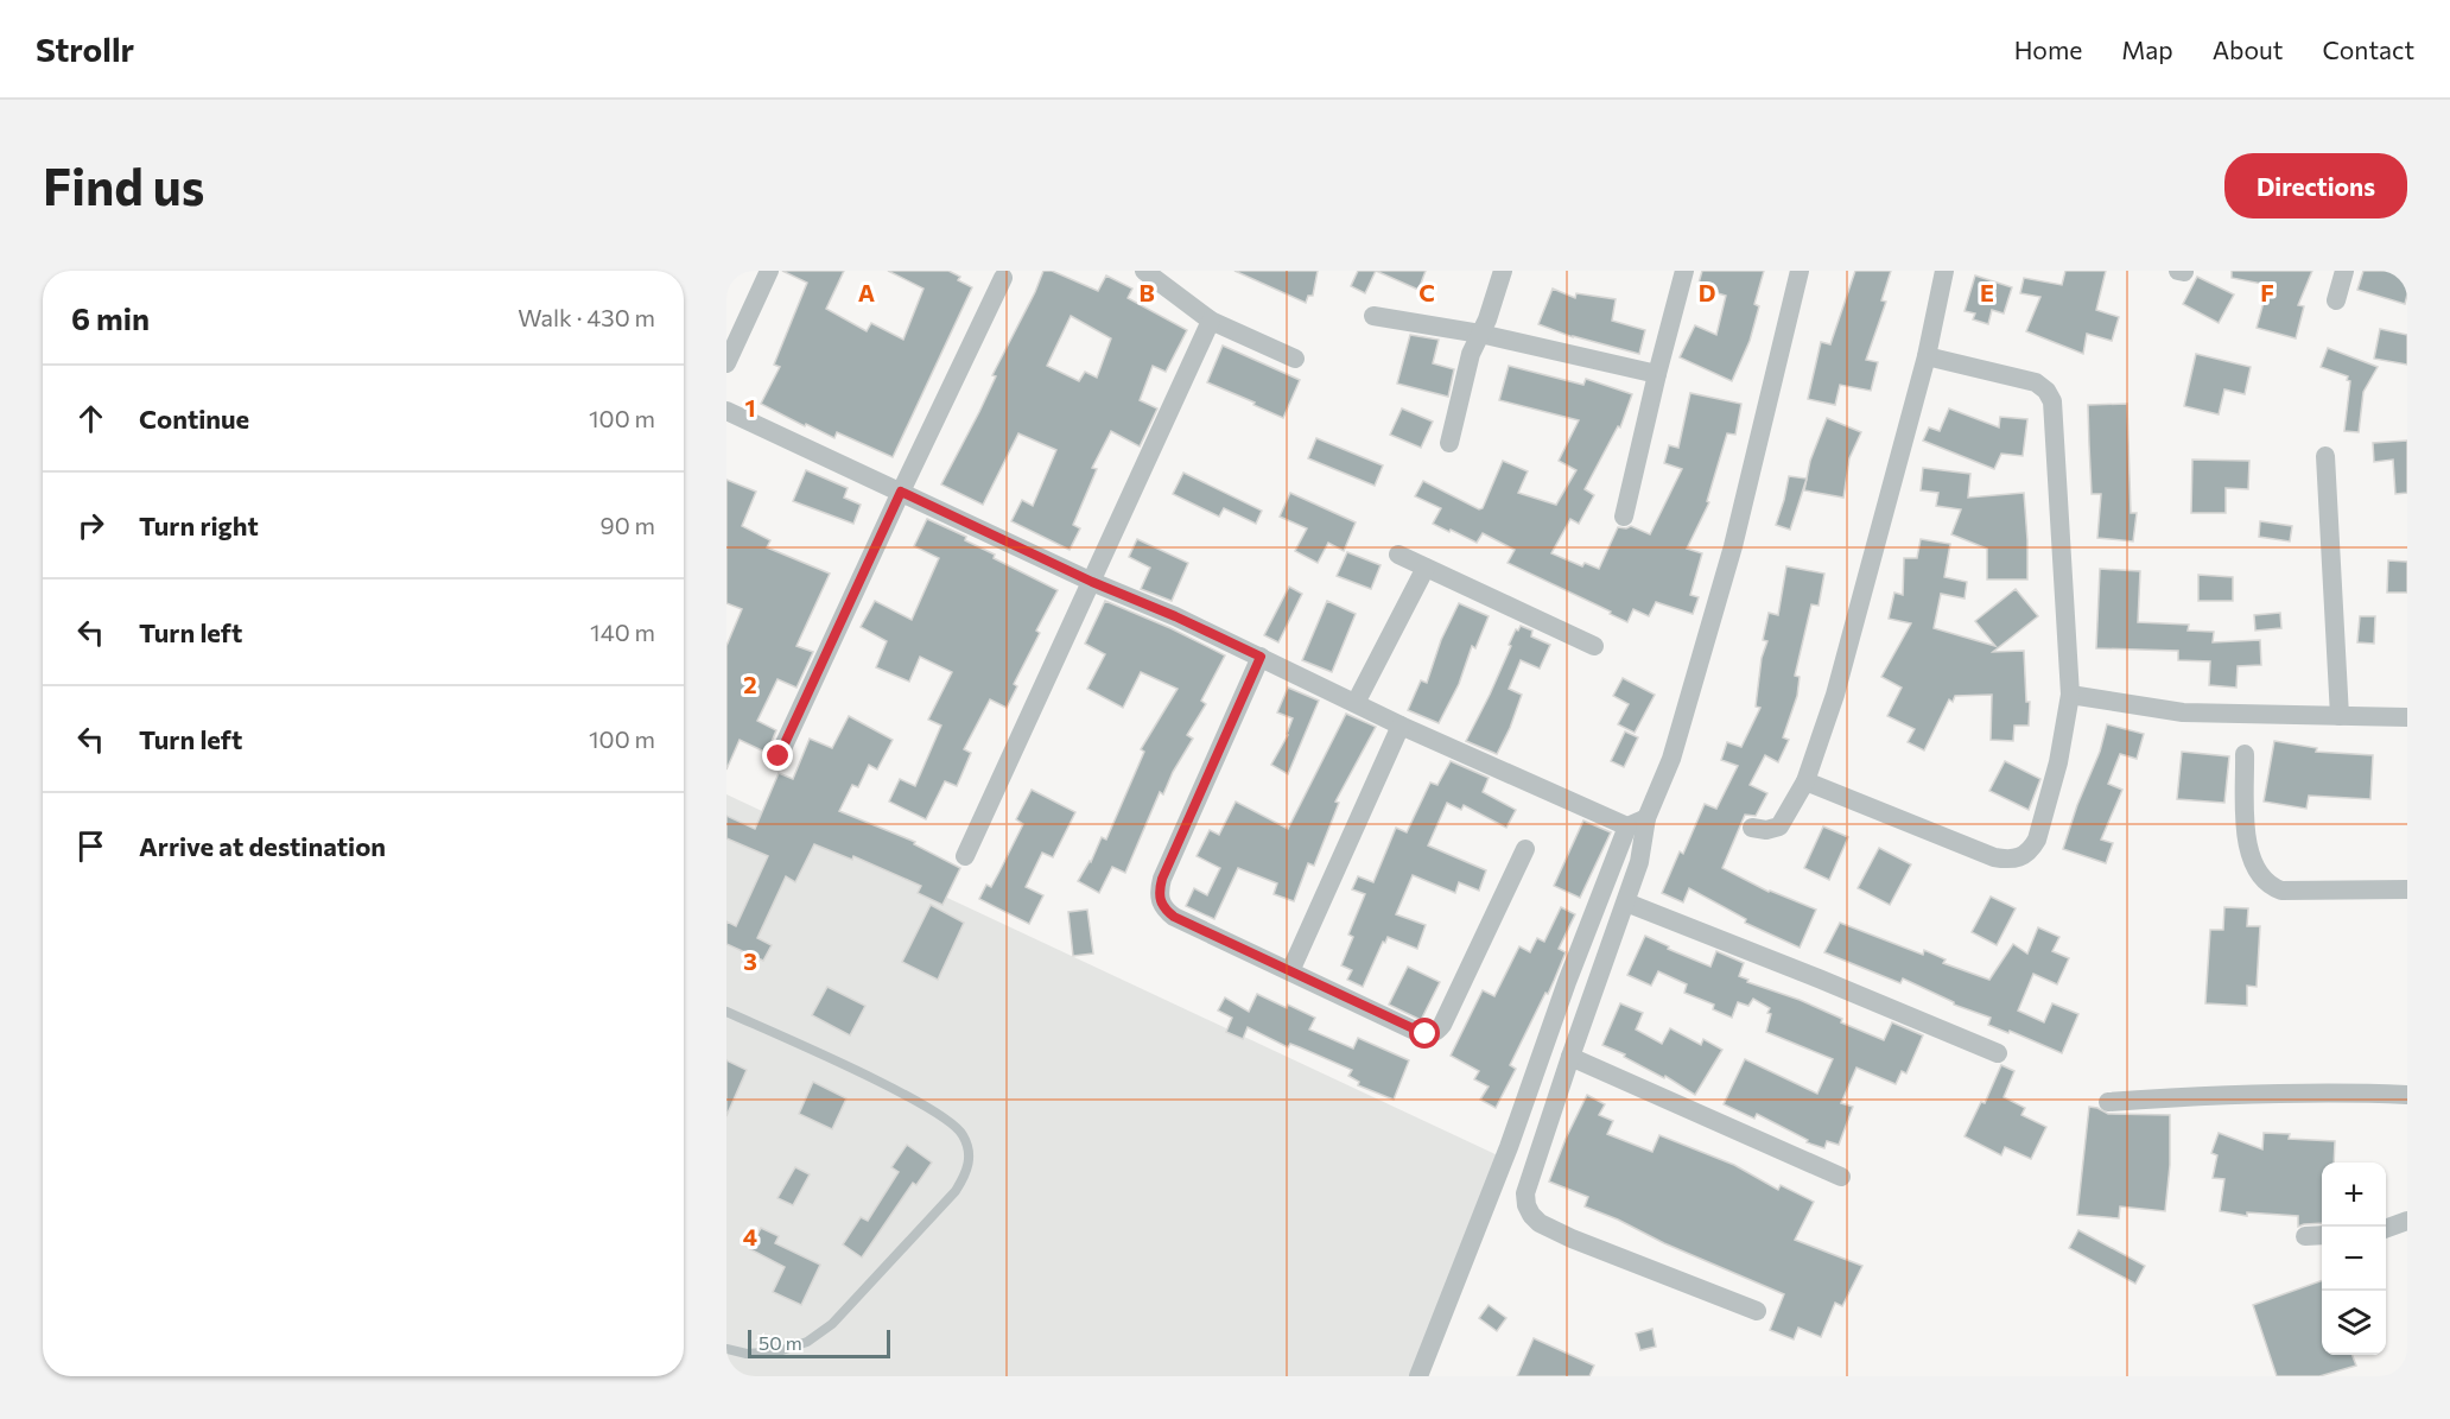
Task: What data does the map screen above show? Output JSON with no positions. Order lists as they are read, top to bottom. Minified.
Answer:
{"scale_bar":"50 m","page":{"header":"Strollr","nav":["Home","Map","About","Contact"],"buttons":"Directions","title":"Find us","heading":["6 min","Walk · 430 m"],"list":[["Continue","100 m"],["Turn right","90 m"],["Turn left","140 m"],["Turn left","100 m"],"Arrive at destination"],"map_buttons":["+","−"],"scale":"50 m"},"grid":{"columns":["A","B","C","D","E","F"],"rows":["1","2","3","4"]}}
